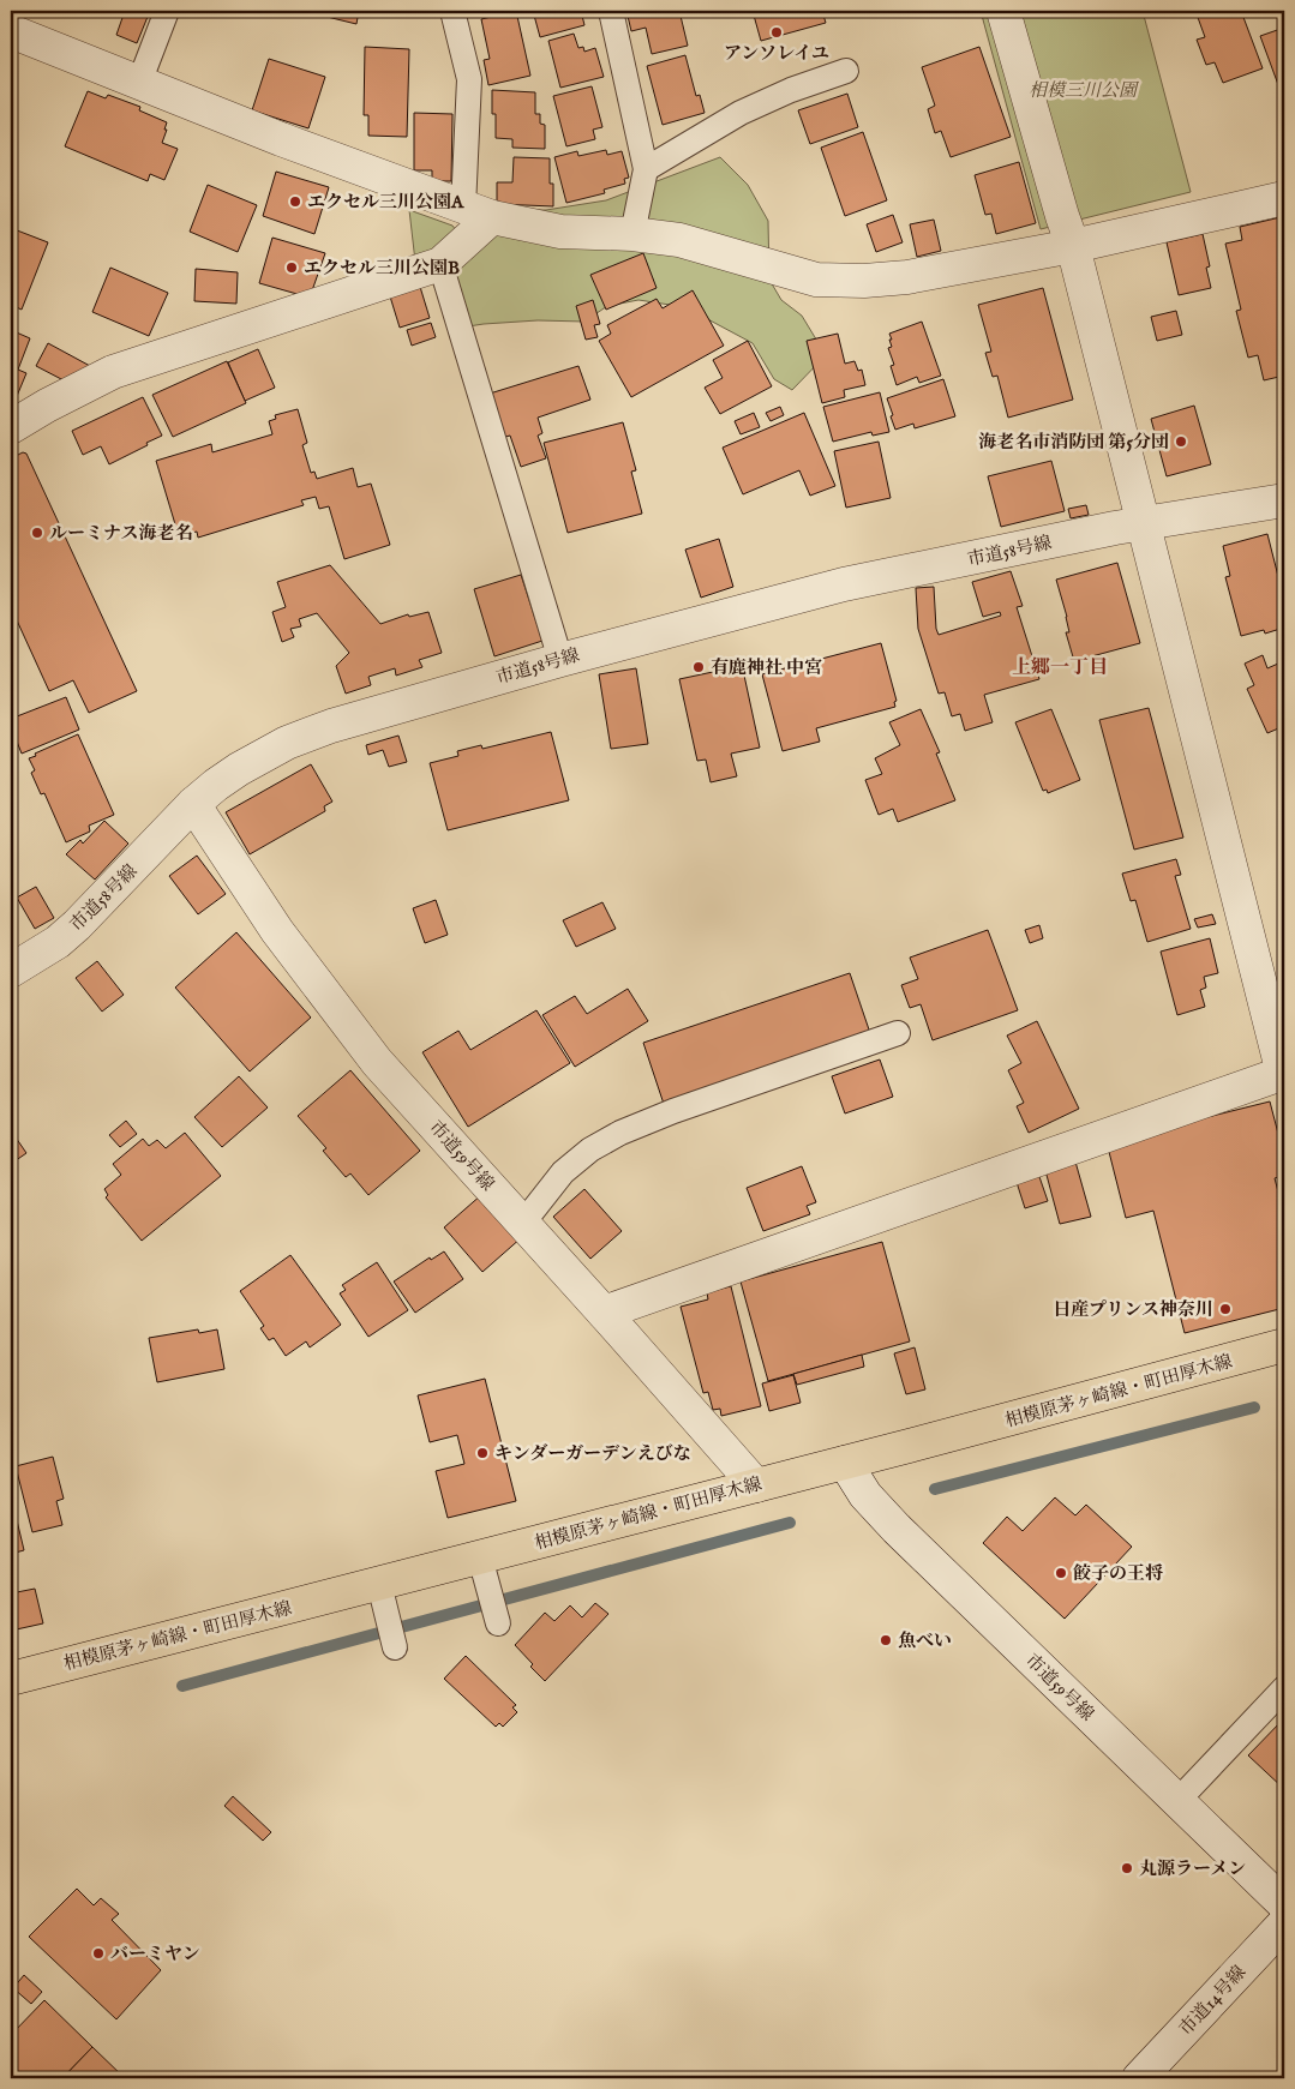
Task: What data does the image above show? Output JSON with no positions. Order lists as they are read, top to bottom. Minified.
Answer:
{"streets":{"main road":["相模原茅ヶ崎線・町田厚木線"],"street":["市道58号線","市道59号線","市道14号線"]},"crossings":[["市道58号線","市道59号線"],["市道59号線","相模原茅ヶ崎線・町田厚木線"]],"districts":["上郷一丁目"],"parks":["相模三川公園"],"places":["アンソレイユ","エクセル三川公園A","エクセル三川公園B","海老名市消防団 第5分団","ルーミナス海老名","有鹿神社 中宮","日産プリンス神奈川","キンダーガーデンえびな","餃子の王将","魚べい","丸源ラーメン","バーミヤン"]}
